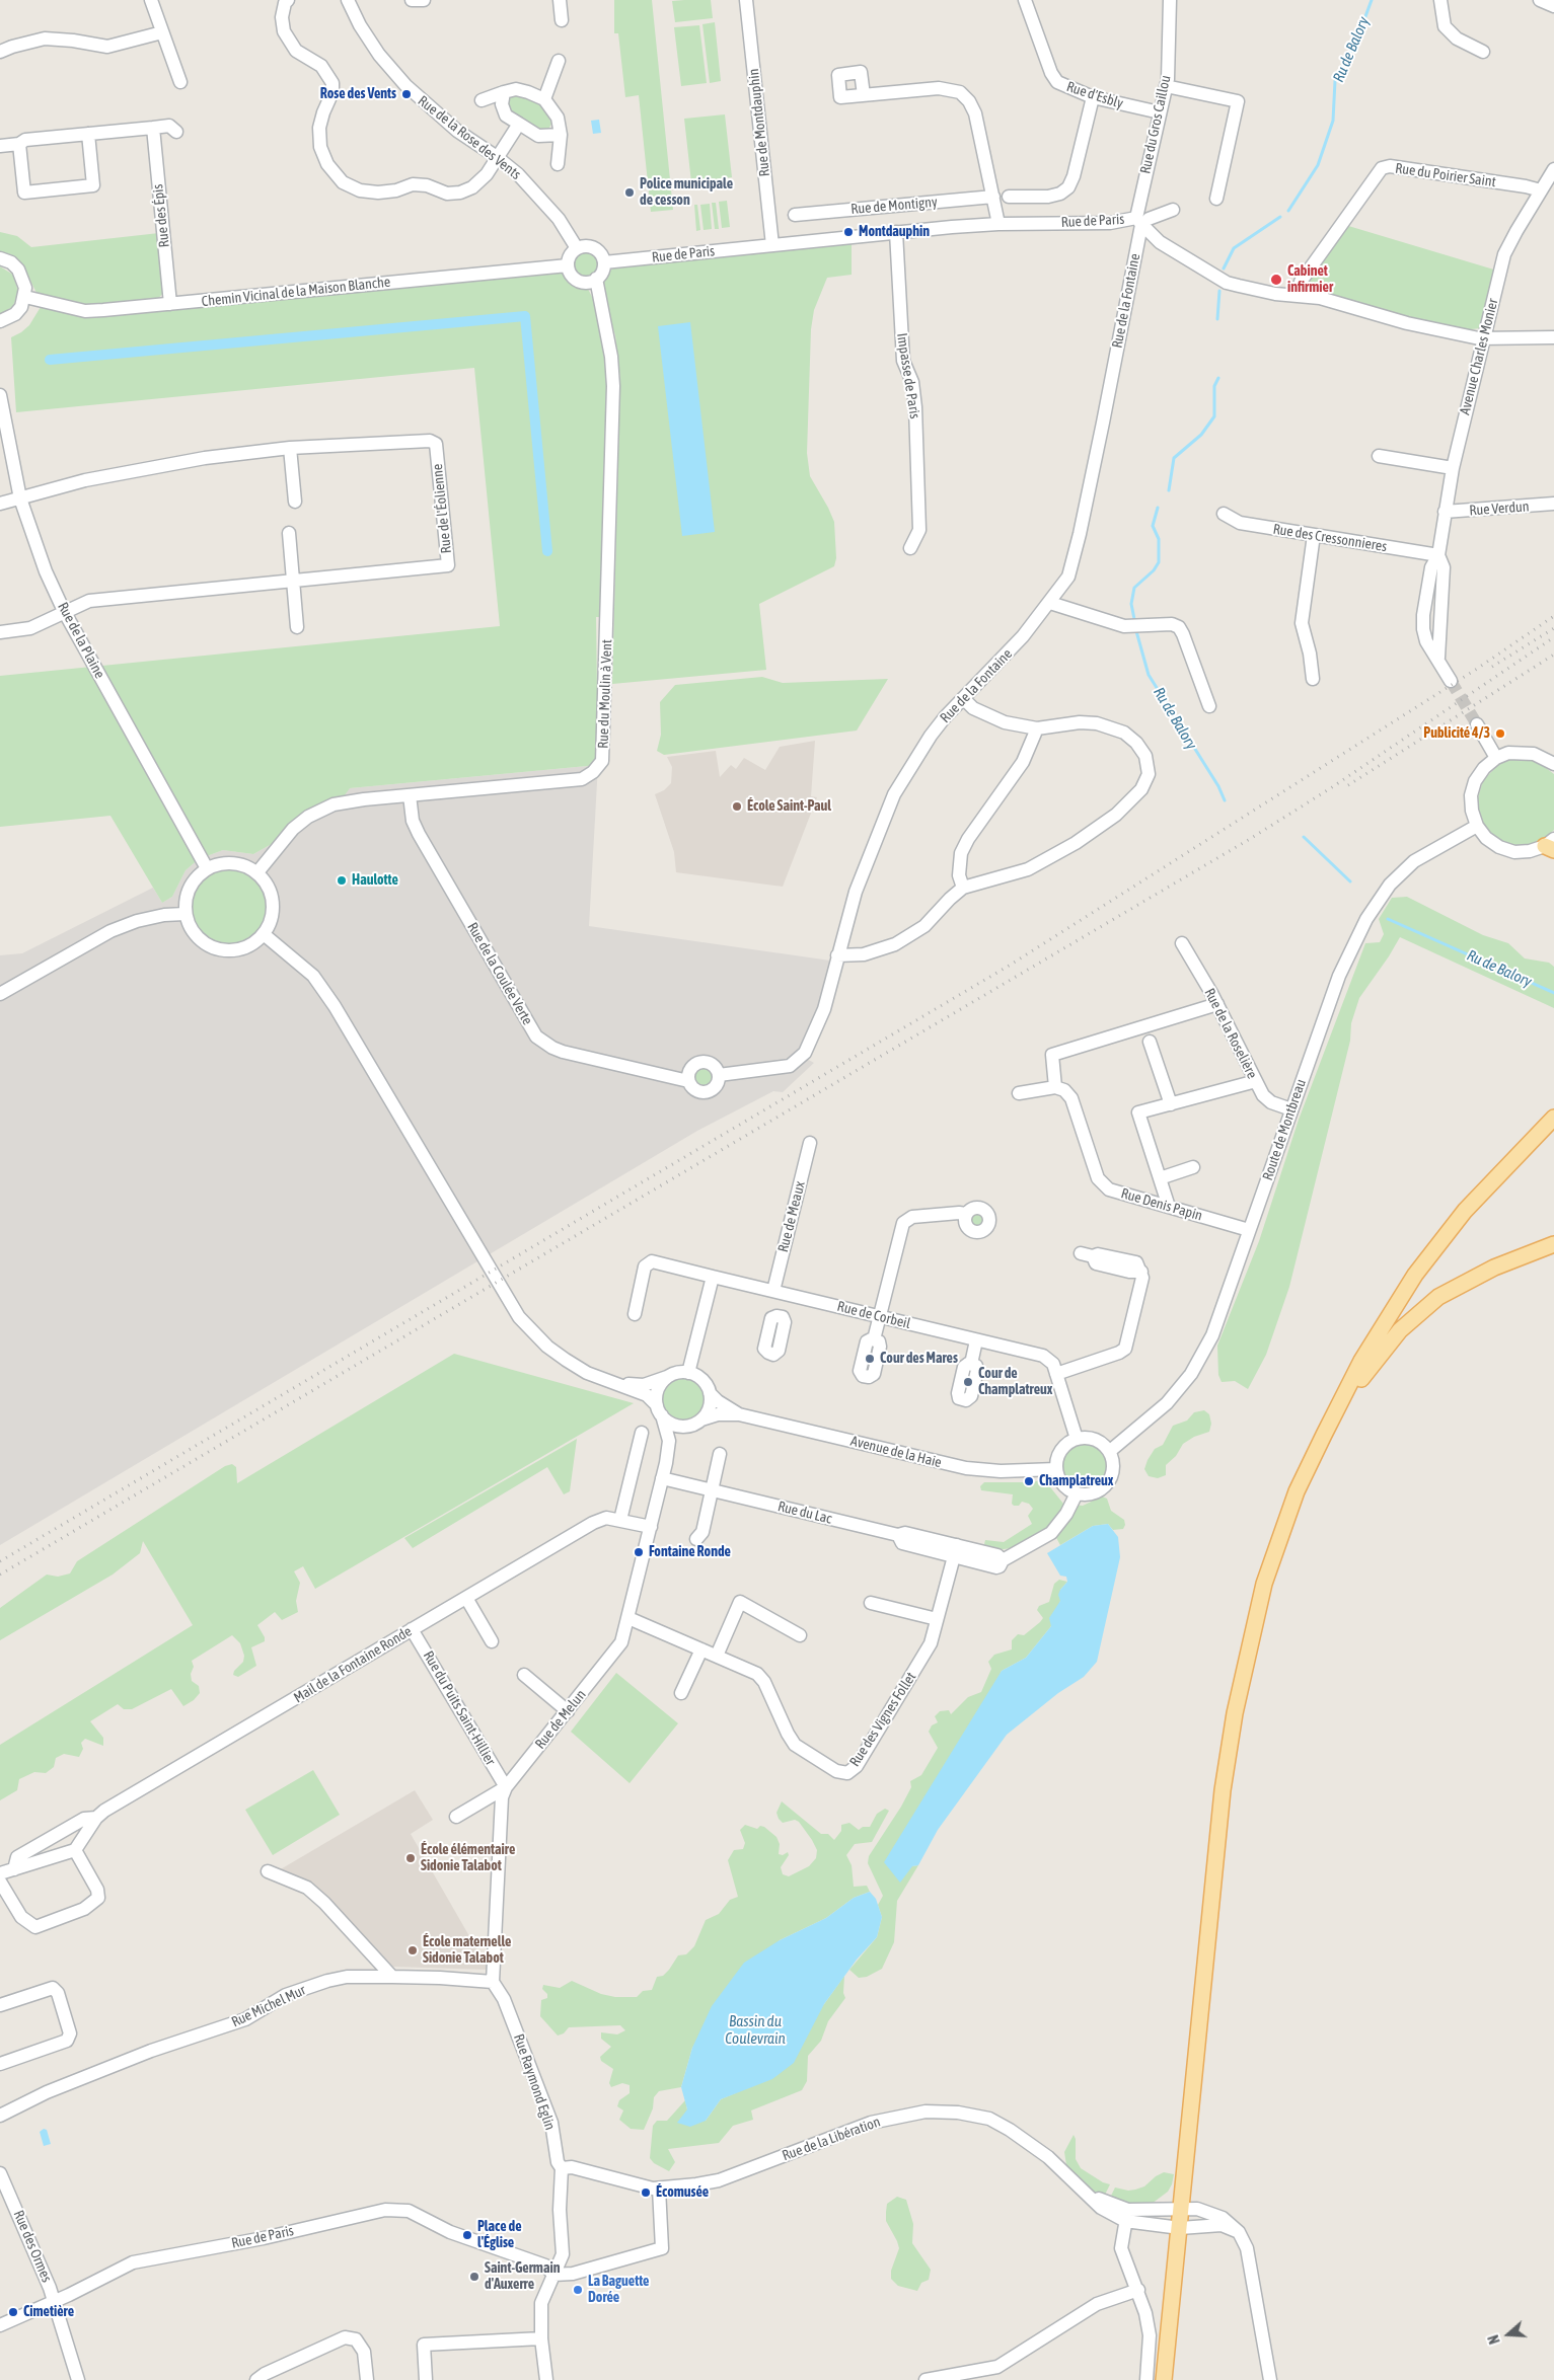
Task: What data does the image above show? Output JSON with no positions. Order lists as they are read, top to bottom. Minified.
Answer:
{"streets":{"street":["Rue d'Esbly","Rue de Montdauphin","Rue du Gros Caillou","Rue de la Rose des Vents","Rue du Poirier Saint","Rue de Montigny","Rue des Épis","Rue de Paris","Chemin Vicinal de la Maison Blanche","Rue de la Fontaine","Avenue Charles Monier","Impasse de Paris","Rue de l'Éolienne","Rue Verdun","Rue des Cressonnieres","Rue de la Plaine","Rue du Moulin à Vent","Rue de la Coulée Verte","Rue de la Roselière","Route de Montbreau","Rue Denis Papin","Rue de Meaux","Rue de Corbeil","Avenue de la Haie","Rue du Lac","Mail de la Fontaine Ronde","Rue du Puits Saint-Hillier","Rue de Melun","Rue des Vignes Follet","Rue Michel Mur","Rue Raymond Eglin","Rue de la Libération","Rue des Ormes"]},"crossings":[["Rue d'Esbly","Rue du Gros Caillou"],["Rue de Montdauphin","Rue de Paris"],["Rue du Gros Caillou","Rue de Paris"],["Rue du Gros Caillou","Rue de la Fontaine"],["Rue de la Rose des Vents","Rue de Paris"],["Rue de la Rose des Vents","Chemin Vicinal de la Maison Blanche"],["Rue de la Rose des Vents","Rue du Moulin à Vent"],["Rue du Poirier Saint","Rue de Paris"],["Rue du Poirier Saint","Avenue Charles Monier"],["Rue des Épis","Chemin Vicinal de la Maison Blanche"],["Rue de Paris","Chemin Vicinal de la Maison Blanche"],["Rue de Paris","Rue de la Fontaine"],["Rue de Paris","Avenue Charles Monier"],["Rue de Paris","Impasse de Paris"],["Rue de Paris","Rue du Moulin à Vent"],["Rue de Paris","Rue Raymond Eglin"],["Rue de Paris","Rue des Ormes"],["Chemin Vicinal de la Maison Blanche","Rue du Moulin à Vent"],["Rue de la Fontaine","Rue de la Coulée Verte"],["Avenue Charles Monier","Rue Verdun"],["Avenue Charles Monier","Rue des Cressonnieres"],["Rue de l'Éolienne","Rue de la Plaine"],["Rue de la Plaine","Rue du Moulin à Vent"],["Rue du Moulin à Vent","Rue de la Coulée Verte"],["Rue de la Roselière","Route de Montbreau"],["Route de Montbreau","Rue Denis Papin"],["Route de Montbreau","Rue de Corbeil"],["Route de Montbreau","Avenue de la Haie"],["Route de Montbreau","Rue du Lac"],["Rue de Meaux","Rue de Corbeil"],["Rue de Corbeil","Avenue de la Haie"],["Rue de Corbeil","Rue du Lac"],["Avenue de la Haie","Rue du Lac"],["Avenue de la Haie","Rue de Melun"],["Rue du Lac","Rue de Melun"],["Rue du Lac","Rue des Vignes Follet"],["Mail de la Fontaine Ronde","Rue du Puits Saint-Hillier"],["Mail de la Fontaine Ronde","Rue de Melun"],["Rue du Puits Saint-Hillier","Rue de Melun"],["Rue de Melun","Rue des Vignes Follet"],["Rue de Melun","Rue Michel Mur"],["Rue de Melun","Rue Raymond Eglin"],["Rue Michel Mur","Rue Raymond Eglin"],["Rue Raymond Eglin","Rue de la Libération"]],"water":["Ru de Balory","Bassin du Coulevrain"],"places":["Rose des Vents","Police municipale de cesson","Montdauphin","Cabinet infirmier","Publicité 4/3","École Saint-Paul","Haulotte","Cour des Mares","Cour de Champlatreux","Champlatreux","Fontaine Ronde","École élémentaire Sidonie Talabot","École maternelle Sidonie Talabot","Écomusée","Place de l'Église","Saint-Germain d'Auxerre","La Baguette Dorée","Cimetière"],"north":"left"}
